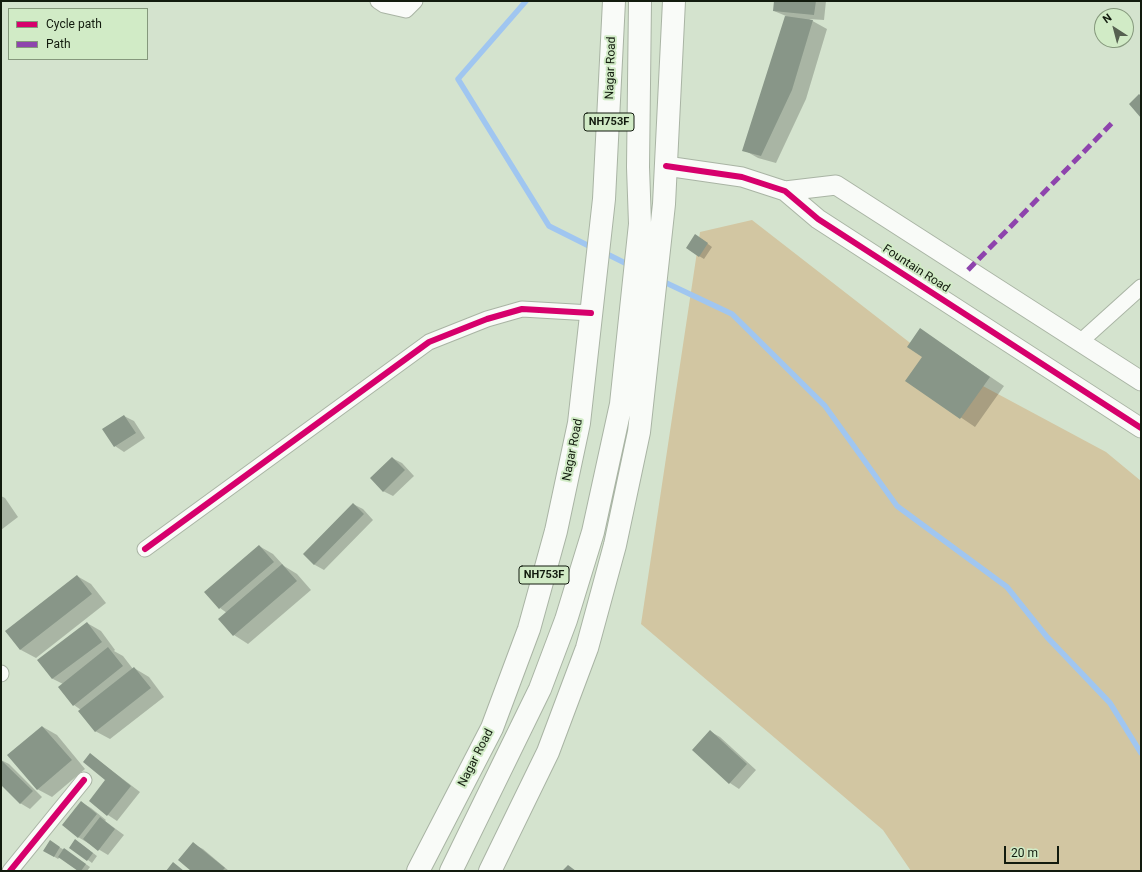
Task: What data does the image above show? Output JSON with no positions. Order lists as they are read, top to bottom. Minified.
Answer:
{"streets":{"highway":["Nagar Road","NH753F"],"street":["Fountain Road"]},"legend":["Cycle path","Path"],"scale_bar":"20 m","north":"top left"}
